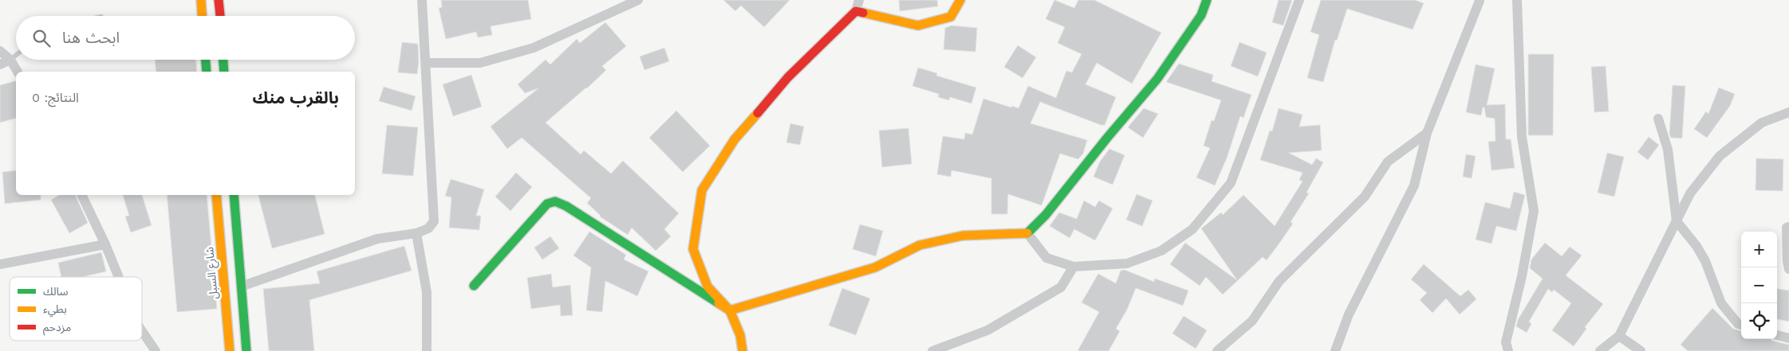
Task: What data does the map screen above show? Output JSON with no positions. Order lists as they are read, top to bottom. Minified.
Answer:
{"streets":{"street":["شارع السبل"]},"legend":["سالك","بطيء","مزدحم"],"page":{"search":"ابحث هنا","heading":["بالقرب منك","النتائج: 0"],"map_buttons":["+","−"]}}
